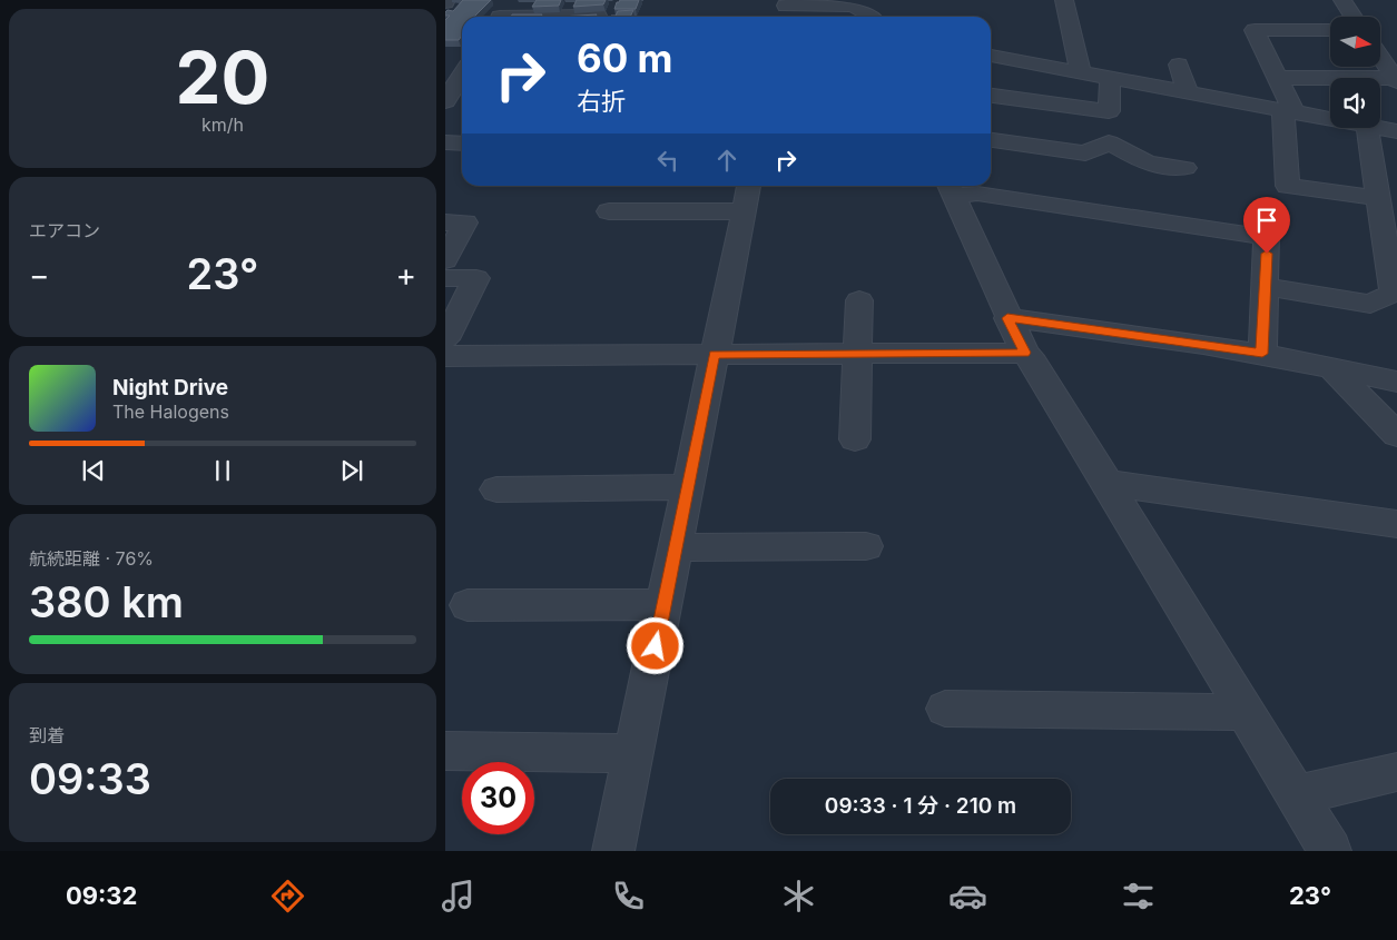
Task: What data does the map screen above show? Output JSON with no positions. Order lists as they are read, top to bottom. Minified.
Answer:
{"north":"right","page":{"tile":[["20","km/h"],"エアコン",["航続距離 · 76%","380 km"],["到着","09:33"]],"turn":["60 m","右折"],"heat":["−","23°","+"],"song":["Night Drive","The Halogens"],"limit":"30","trip":"09:33 · 1 分 · 210 m","tabs":["09:32","23°"]}}
